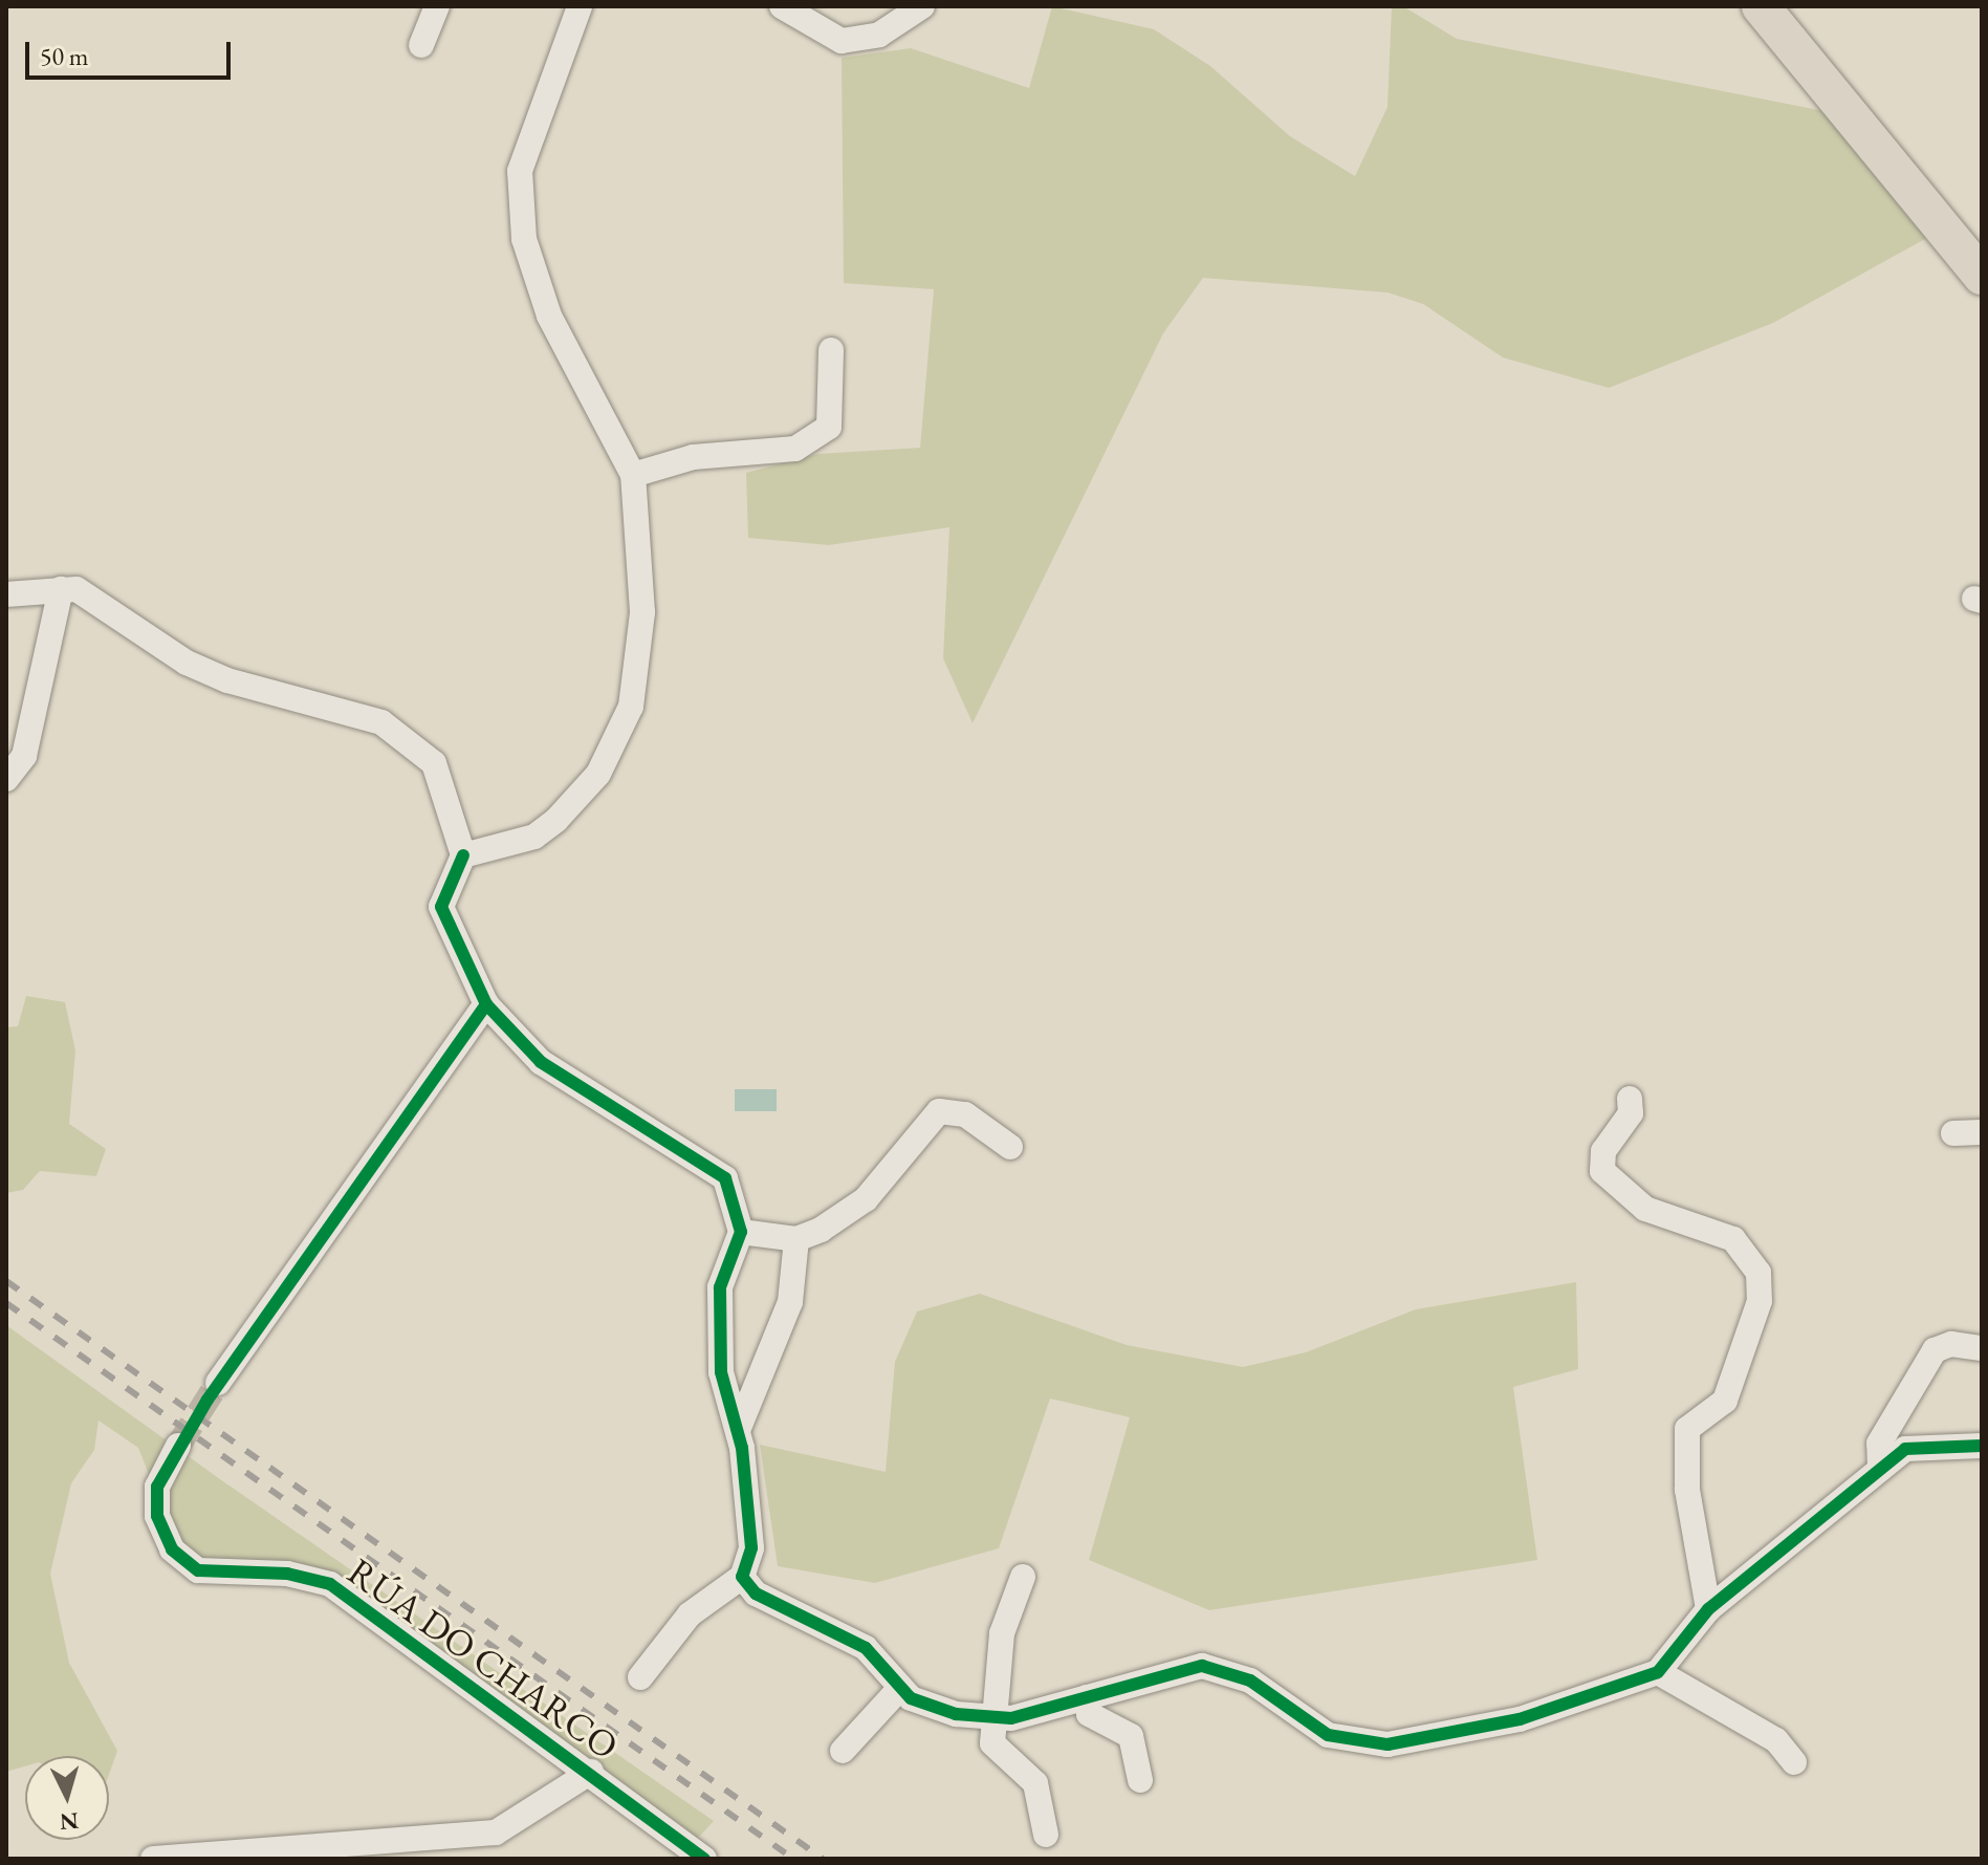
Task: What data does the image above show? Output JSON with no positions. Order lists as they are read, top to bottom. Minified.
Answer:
{"streets":{"street":["RÚA DO CHARCO"]},"scale_bar":"50 m","north":"bottom"}
